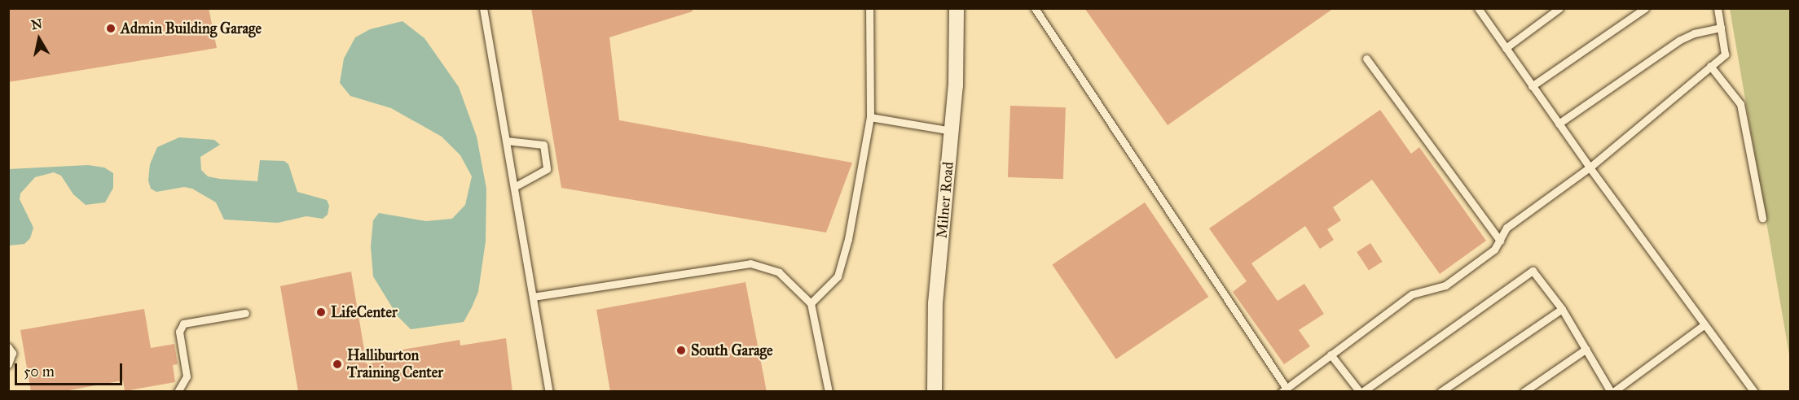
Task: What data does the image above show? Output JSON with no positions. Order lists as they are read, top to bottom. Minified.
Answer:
{"streets":{"street":["Milner Road"]},"places":["Admin Building Garage","LifeCenter","South Garage","Halliburton Training Center"],"scale_bar":"50 m","north":"top"}
